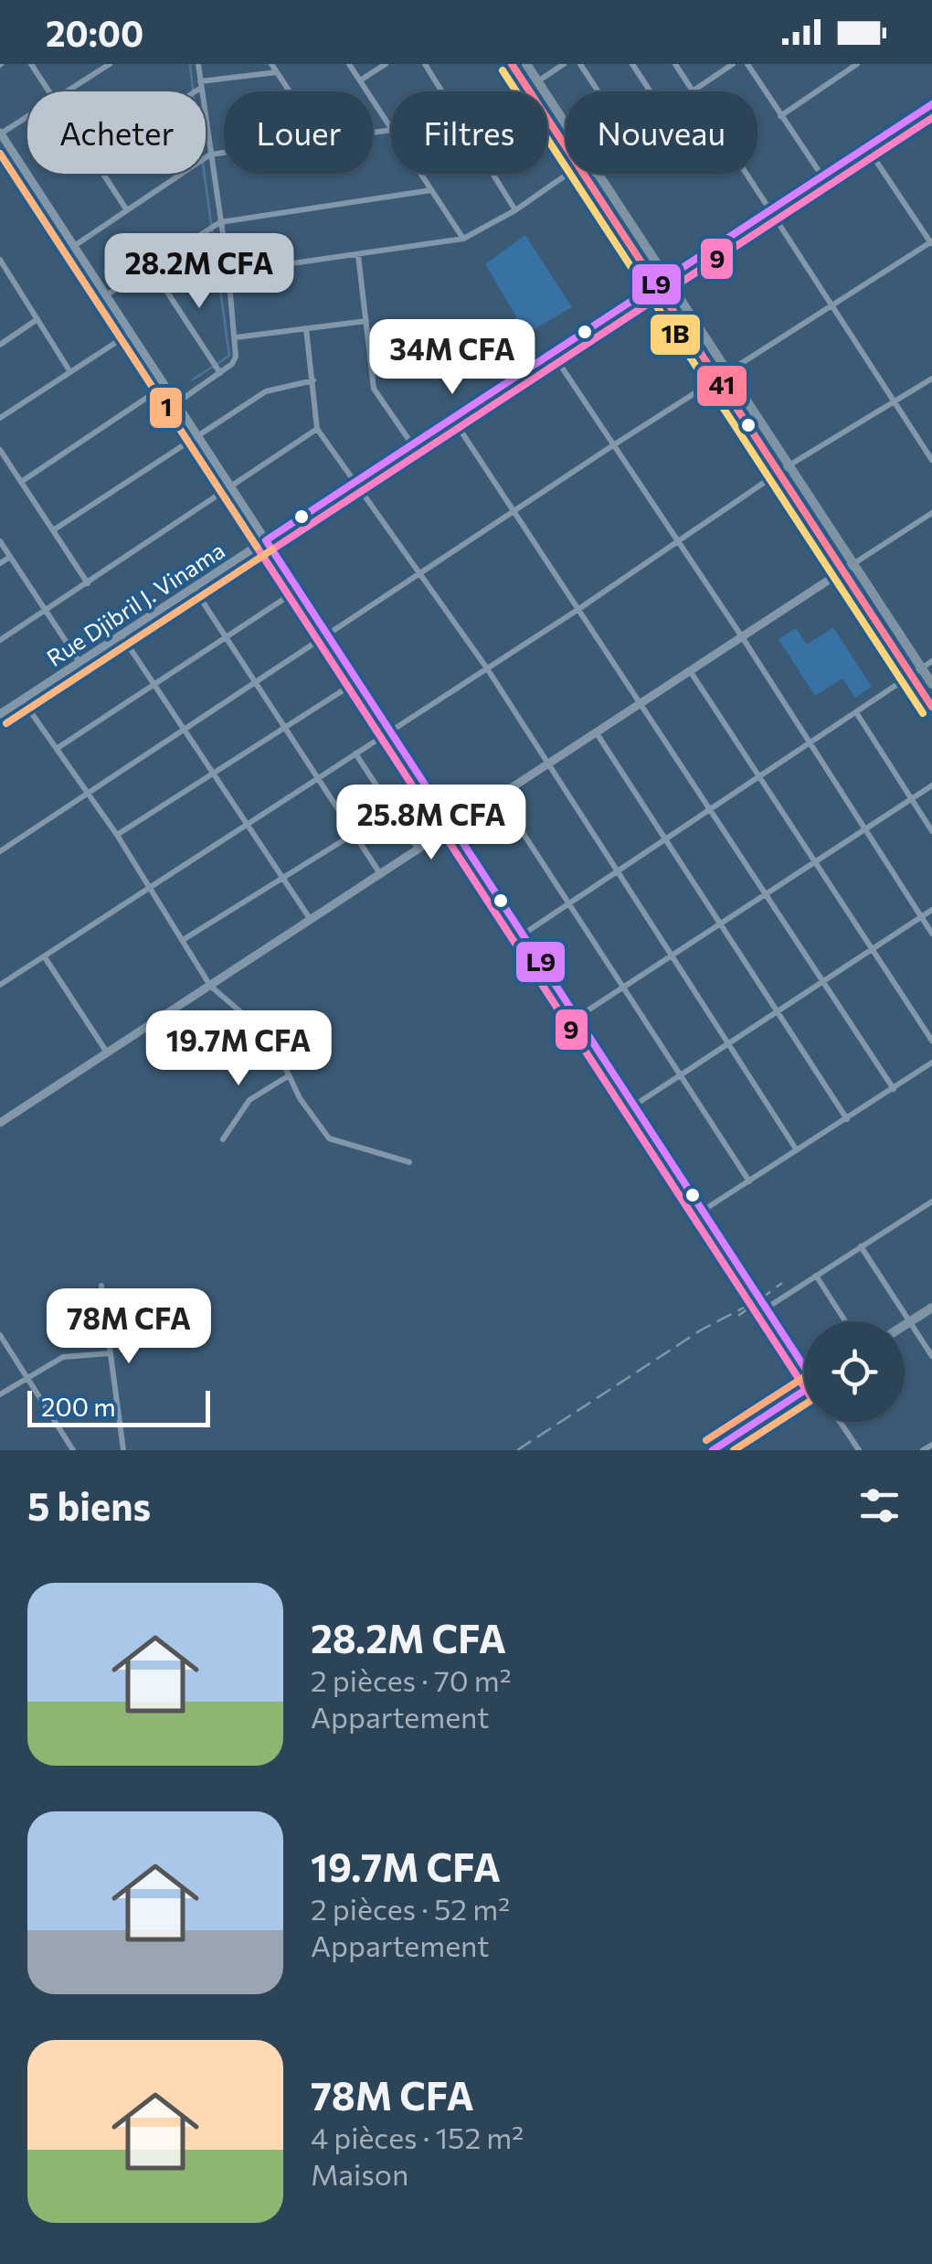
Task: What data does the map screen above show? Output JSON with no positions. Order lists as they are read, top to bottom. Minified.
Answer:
{"streets":{"street":["Rue Djibril J. Vinama"]},"lines":["transit line 41","transit line 1B","transit line L9","transit line 9","transit line 1"],"scale_bar":"200 m","page":{"status":"20:00","chip":["Acheter","Louer","Filtres","Nouveau"],"price":["28.2M CFA","34M CFA","25.8M CFA","19.7M CFA","78M CFA"],"scale":"200 m","heading":"5 biens","list":[{"name":"28.2M CFA","note":"2 pièces · 70 m² · Appartement"},{"name":"19.7M CFA","note":"2 pièces · 52 m² · Appartement"},{"name":"78M CFA","note":"4 pièces · 152 m² · Maison"}]}}
